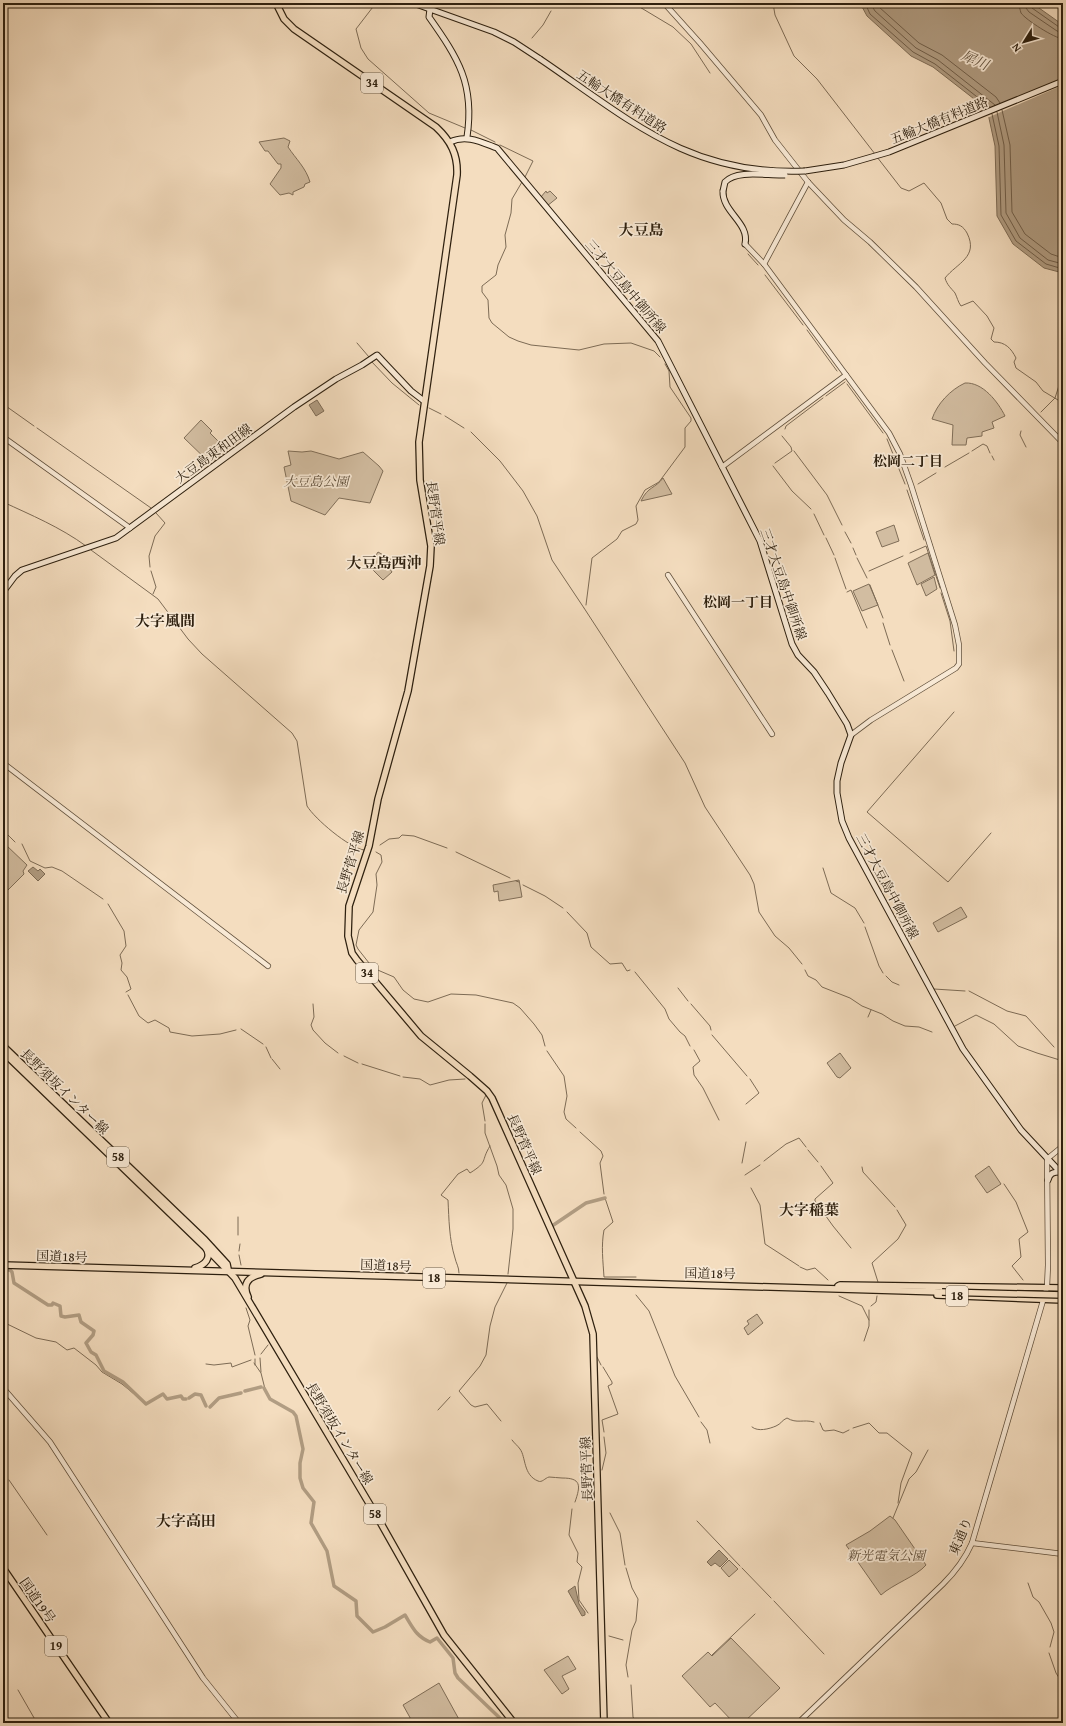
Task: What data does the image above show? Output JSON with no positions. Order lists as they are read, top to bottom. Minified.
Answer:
{"streets":{"main road":["34","五輪大橋有料道路","三才大豆島中御所線","大豆島東和田線","長野菅平線","長野須坂インター線","58","国道18号","18","国道19号","19"],"street":["東通り"]},"crossings":[["三才大豆島中御所線","東通り"],["大豆島東和田線","長野菅平線"],["長野菅平線","国道18号"],["長野須坂インター線","国道18号"],["国道18号","18"],["18","東通り"]],"districts":["大豆島","松岡二丁目","大豆島西沖","松岡一丁目","大字風間","大字稲葉","大字高田"],"water":["犀川"],"parks":["大豆島公園","新光電気公園"],"north":"bottom left"}
